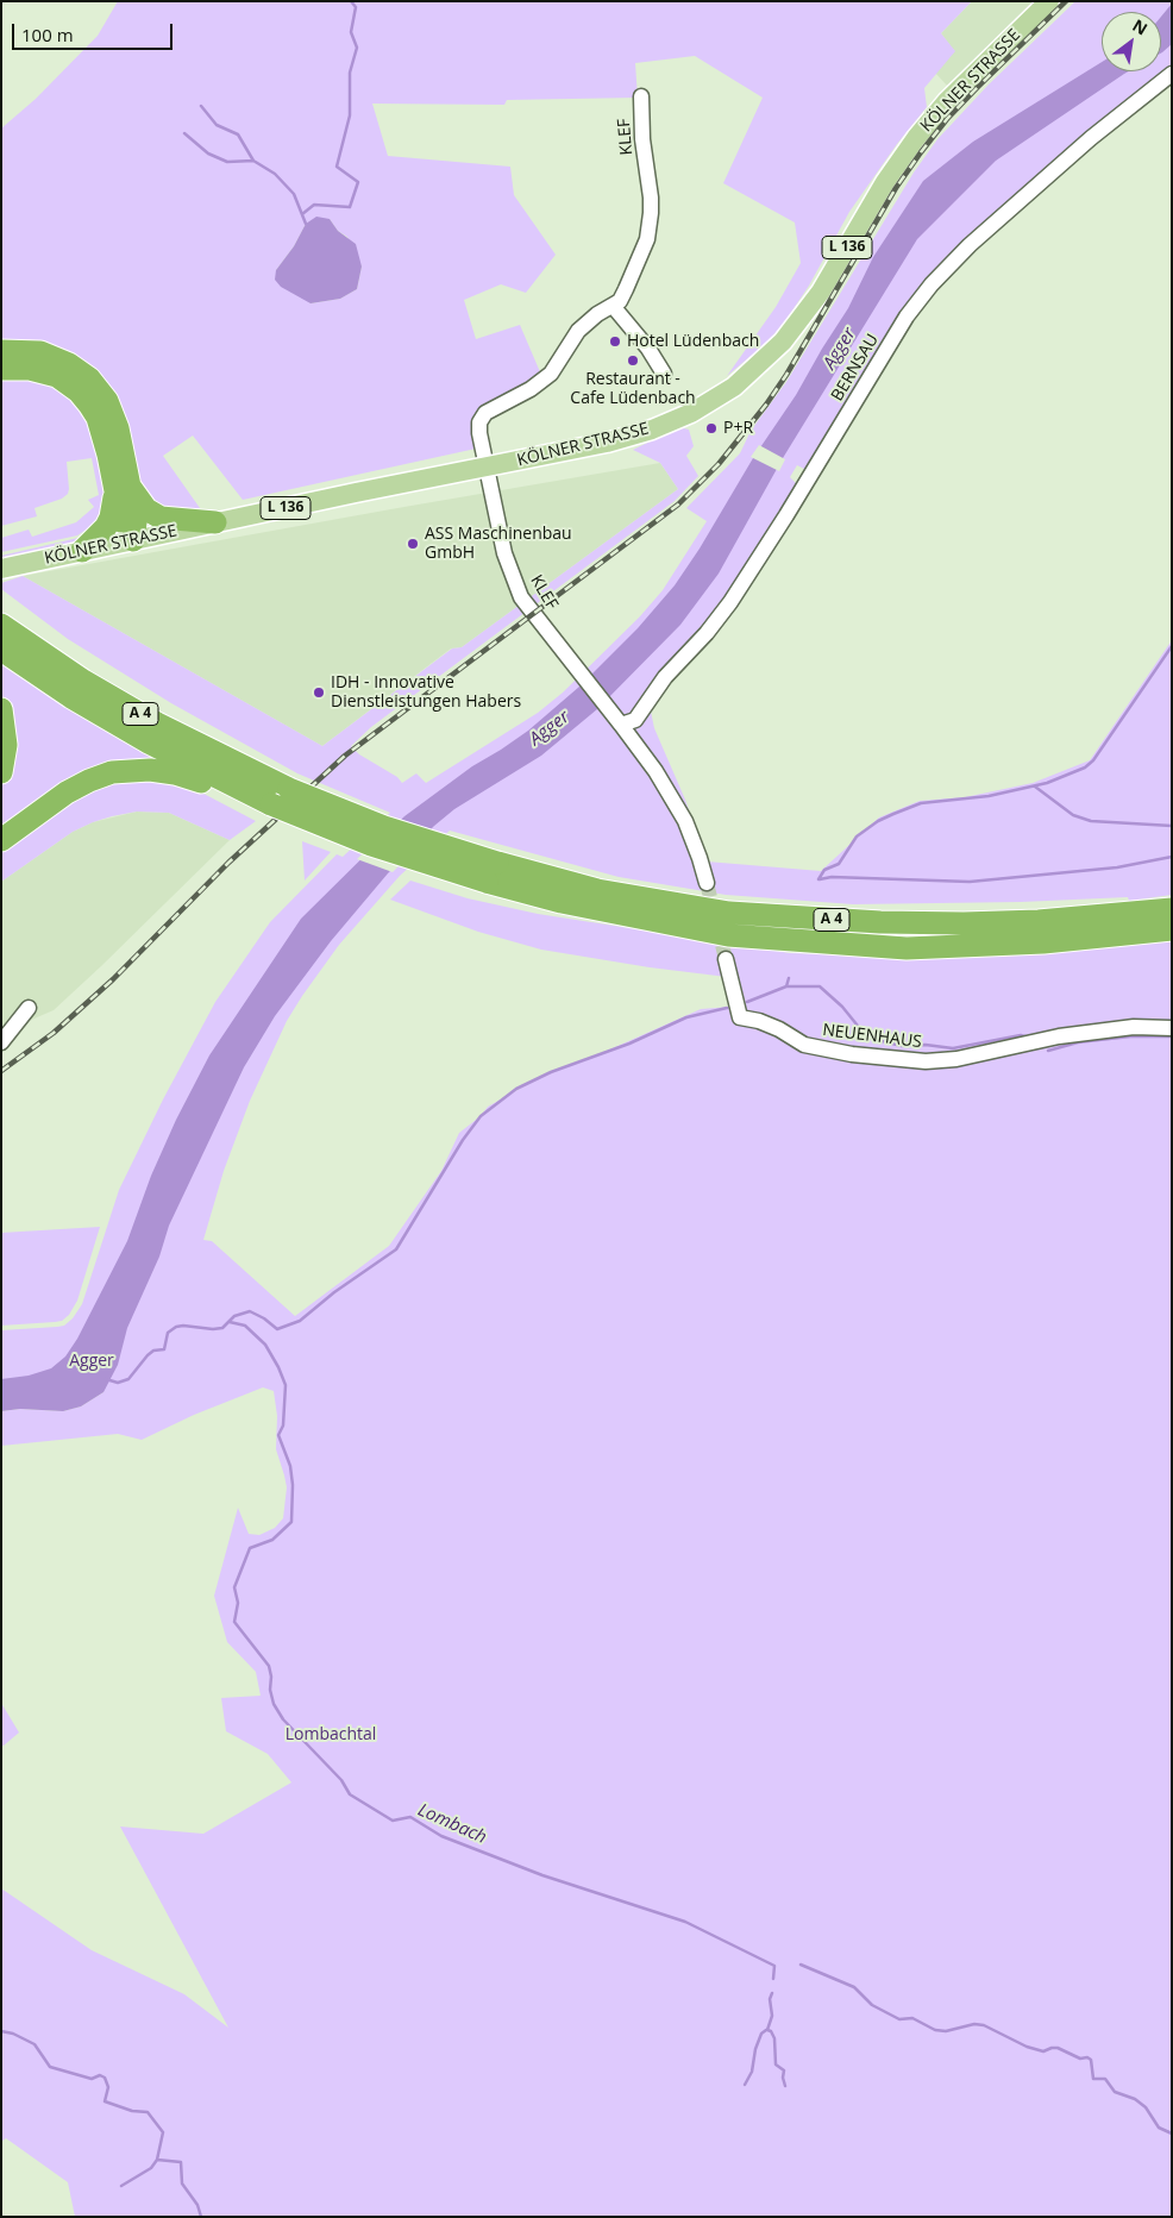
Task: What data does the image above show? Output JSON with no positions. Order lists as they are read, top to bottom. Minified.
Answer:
{"streets":{"highway":["A 4"],"main road":["KÖLNER STRASSE","L 136"],"street":["KLEF","BERNSAU","NEUENHAUS"]},"crossings":[["KÖLNER STRASSE","KLEF"],["KLEF","BERNSAU"]],"water":["Agger","Lombach"],"parks":["Agger","Lombachtal"],"places":["Hotel Lüdenbach","Restaurant - Cafe Lüdenbach","P+R","ASS Maschinenbau GmbH","IDH - Innovative Dienstleistungen Habers"],"scale_bar":"100 m","north":"top right"}
